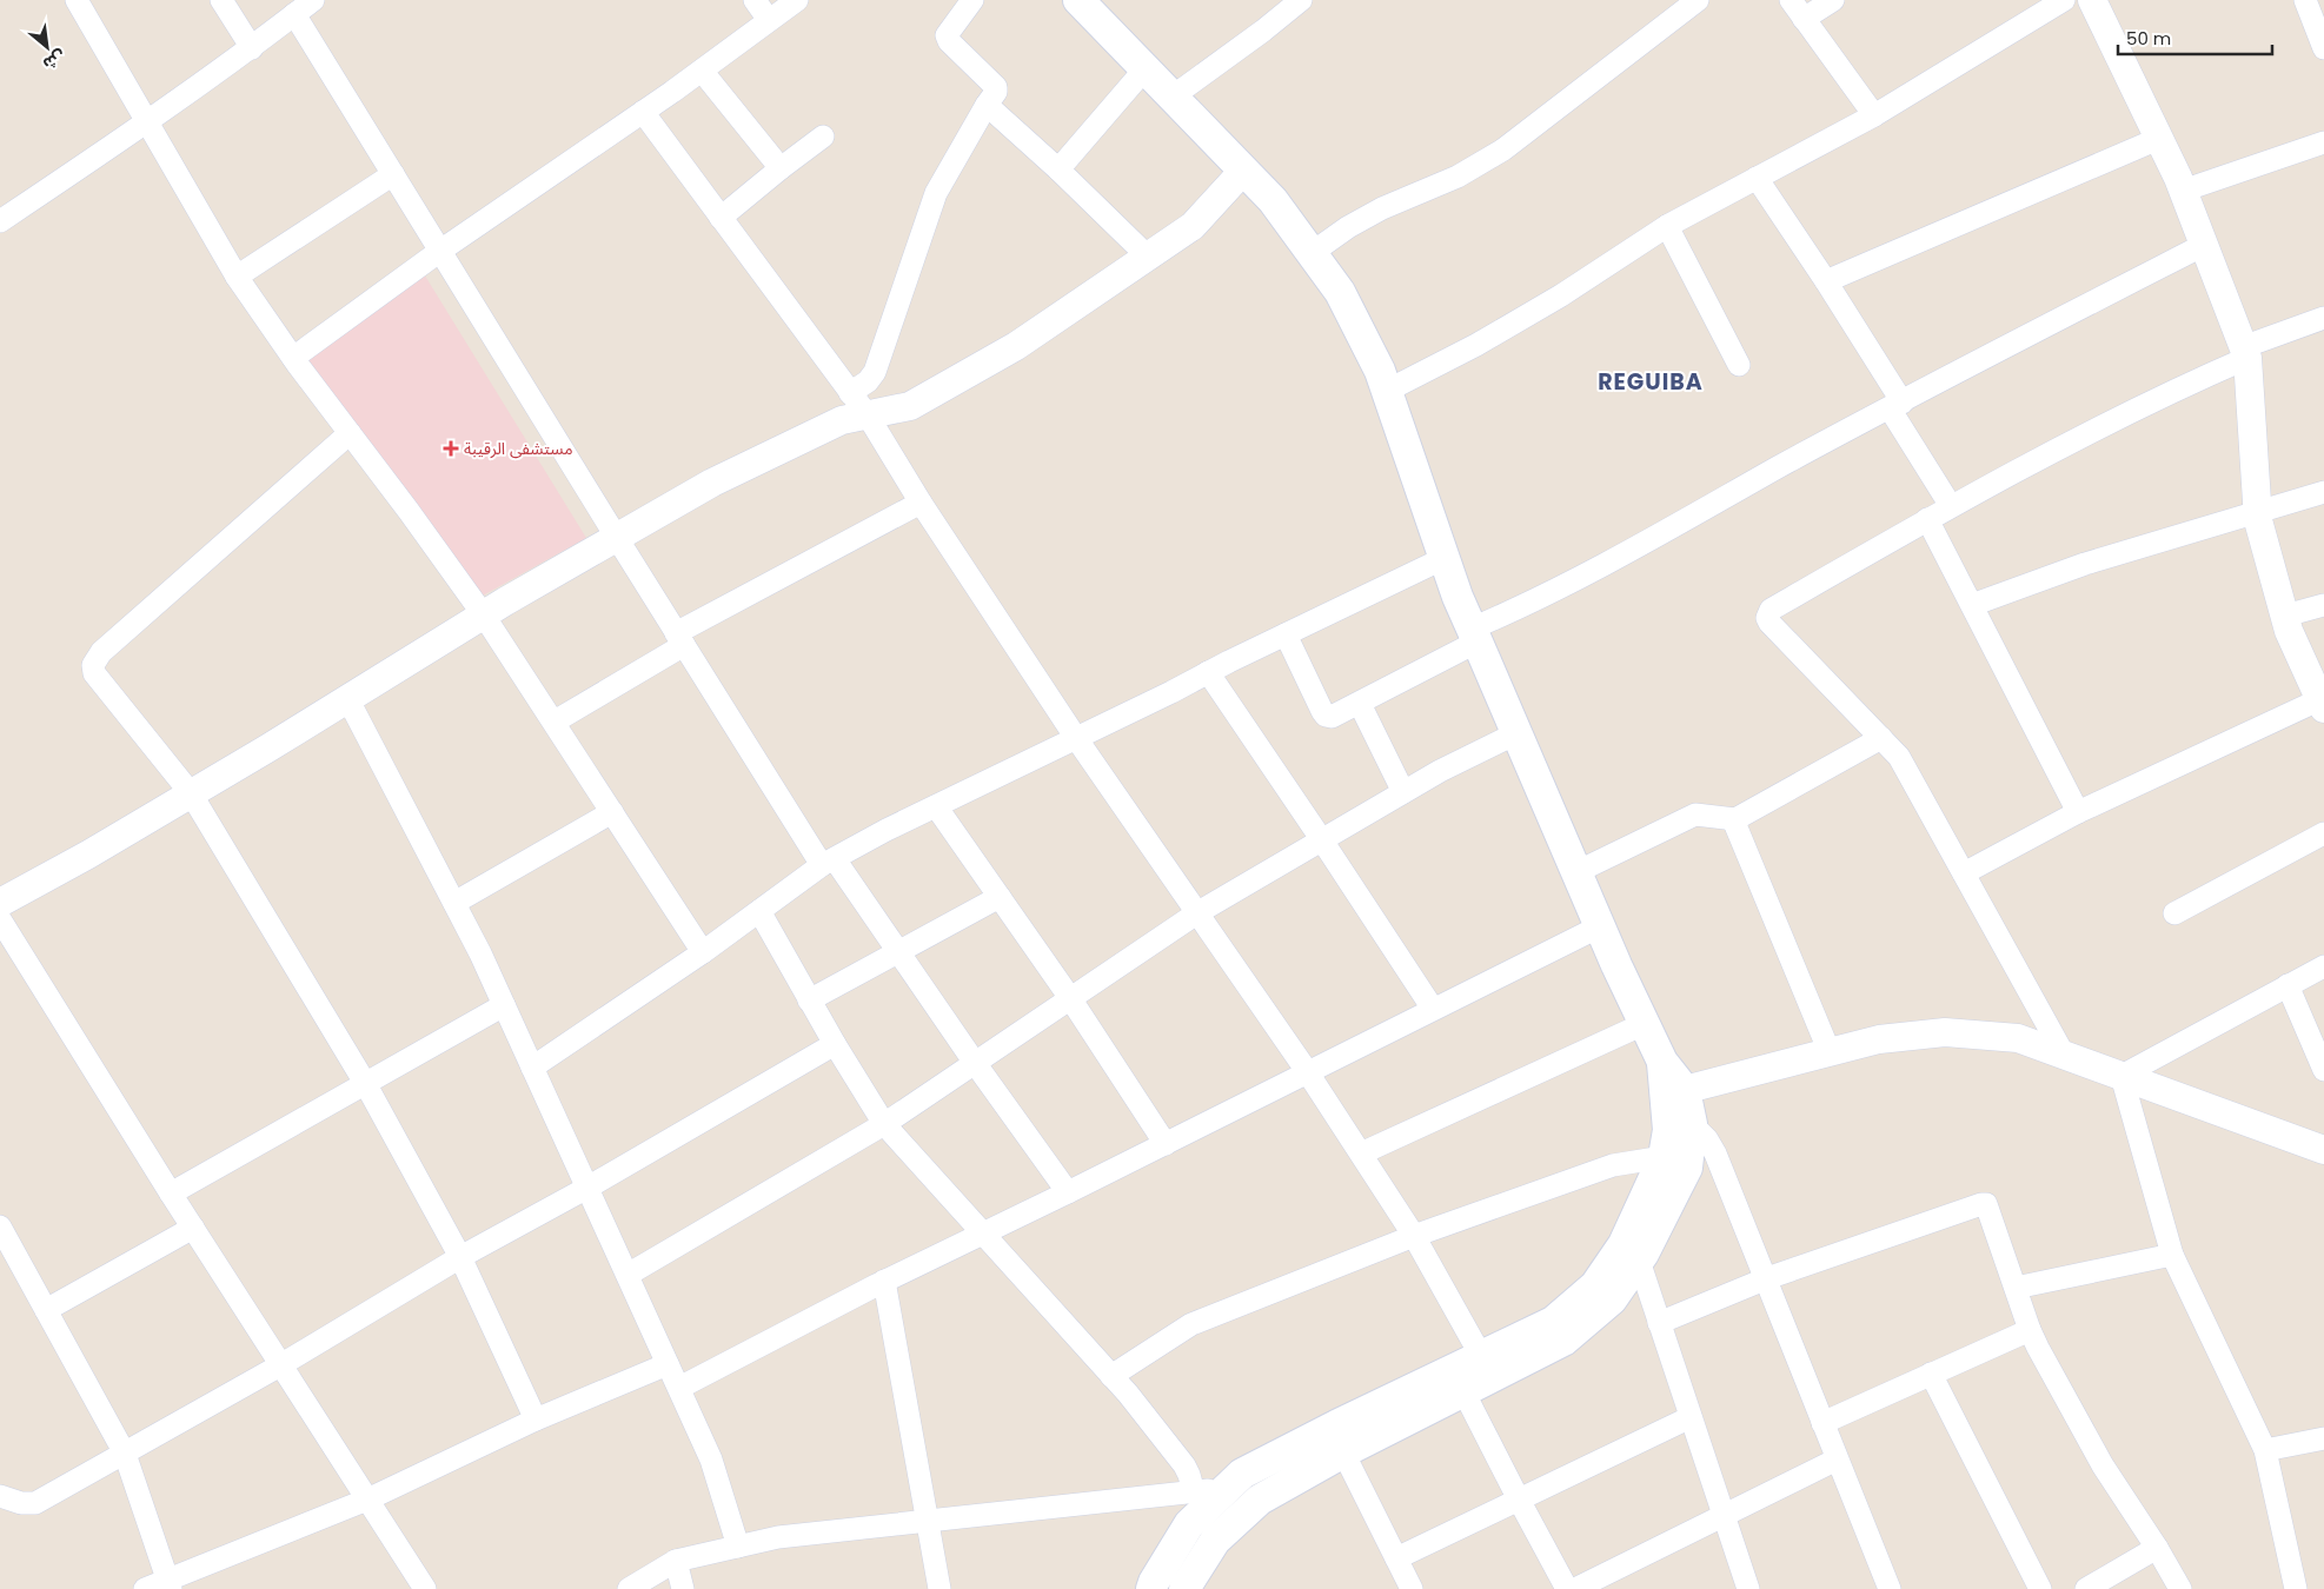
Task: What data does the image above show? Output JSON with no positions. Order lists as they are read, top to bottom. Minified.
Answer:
{"districts":["REGUIBA"],"places":{"health":["مستشفى الرقيبة"]},"scale_bar":"50 m","north":"bottom right"}
